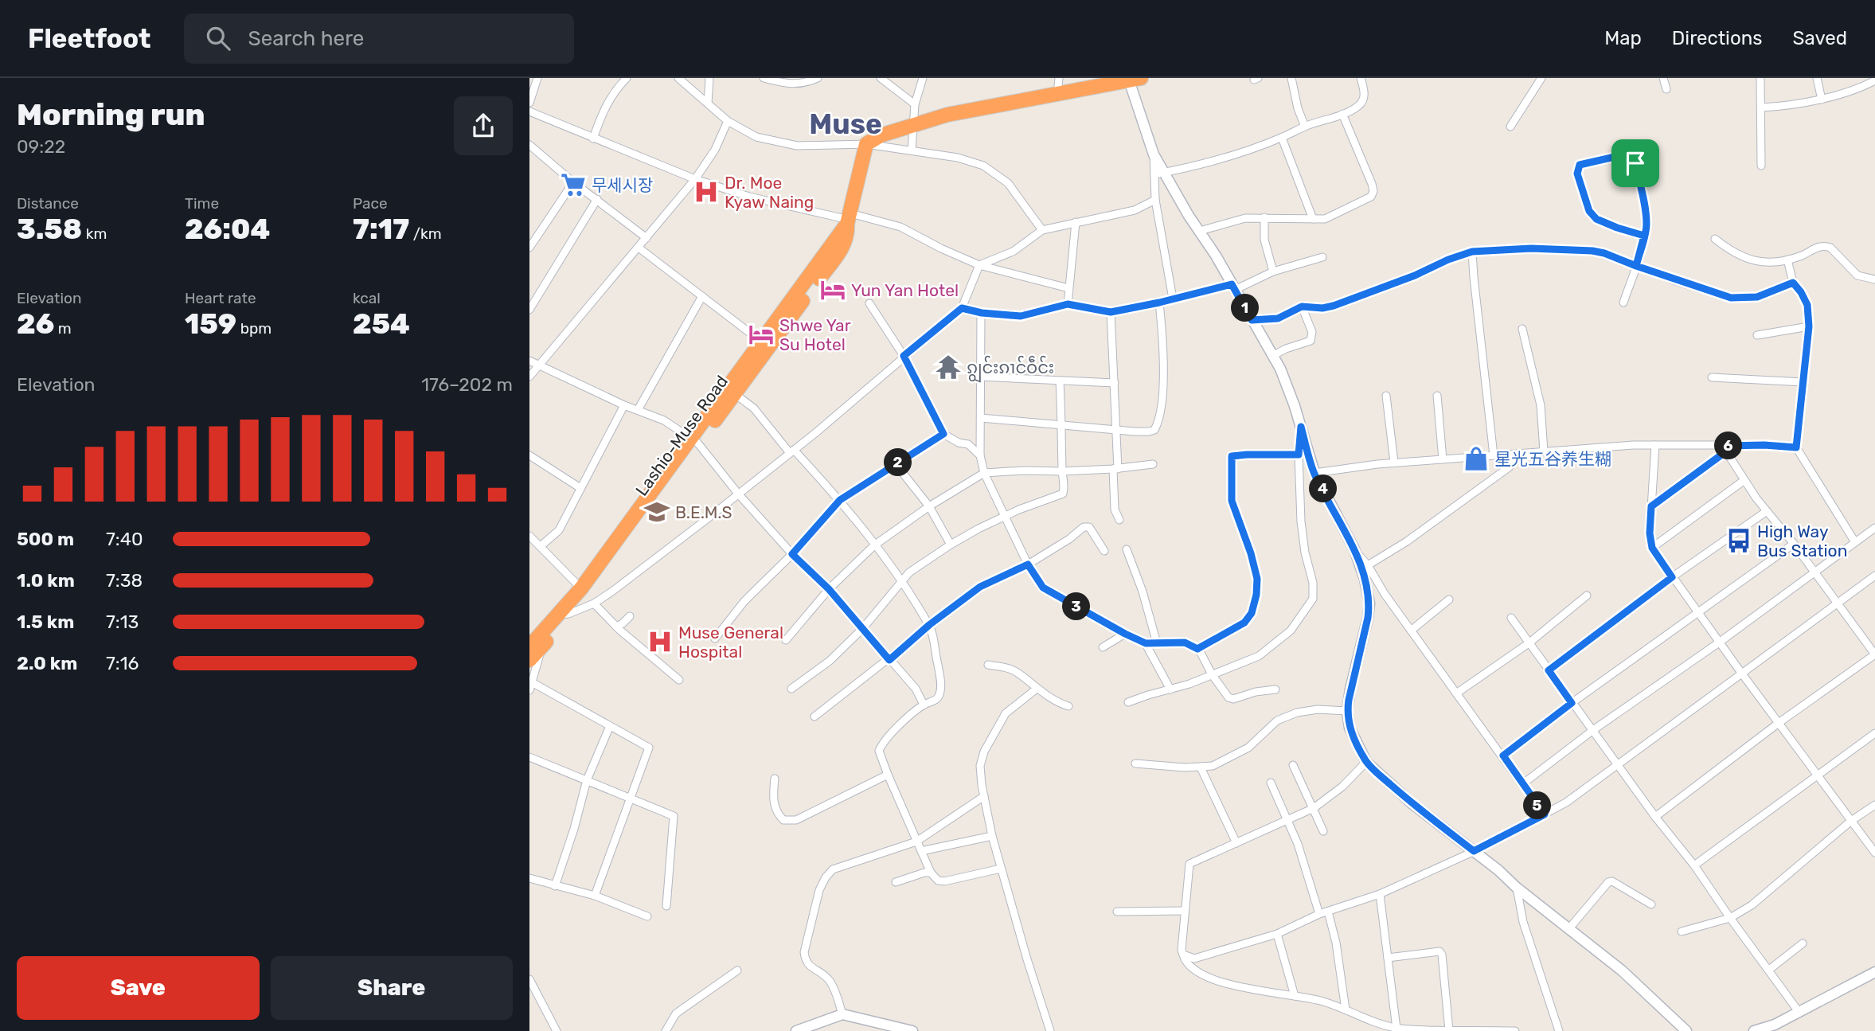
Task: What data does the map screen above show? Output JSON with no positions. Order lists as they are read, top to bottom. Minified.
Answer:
{"streets":{"highway":["Lashio-Muse Road"]},"districts":["Muse"],"places":{"supermarket":["무세시장"],"hospital":["Dr. Moe Kyaw Naing","Muse General Hospital"],"hotel":["Yun Yan Hotel","Shwe Yar Su Hotel"],"temple":["ၵျွင်းၵၢင်ဝဵင်း"],"shop":["星光五谷养生糊"],"school or university":["B.E.M.S"],"bus stop":["High Way Bus Station"]},"page":{"header":"Fleetfoot","search":"Search here","nav":["Map","Directions","Saved"],"heading":["Morning run","09:22"],"stats":[["Distance","3.58 km"],["Time","26:04"],["Pace","7:17 /km"],["Elevation","26 m"],["Heart rate","159 bpm"],["kcal","254"]],"pins":["1","6","2","4","3","5"],"chart":["Elevation","176–202 m"],"list":[{"name":"500 m","note":"7:40"},{"name":"1.0 km","note":"7:38"},{"name":"1.5 km","note":"7:13"},{"name":"2.0 km","note":"7:16"}],"buttons":["Save","Share"]}}
